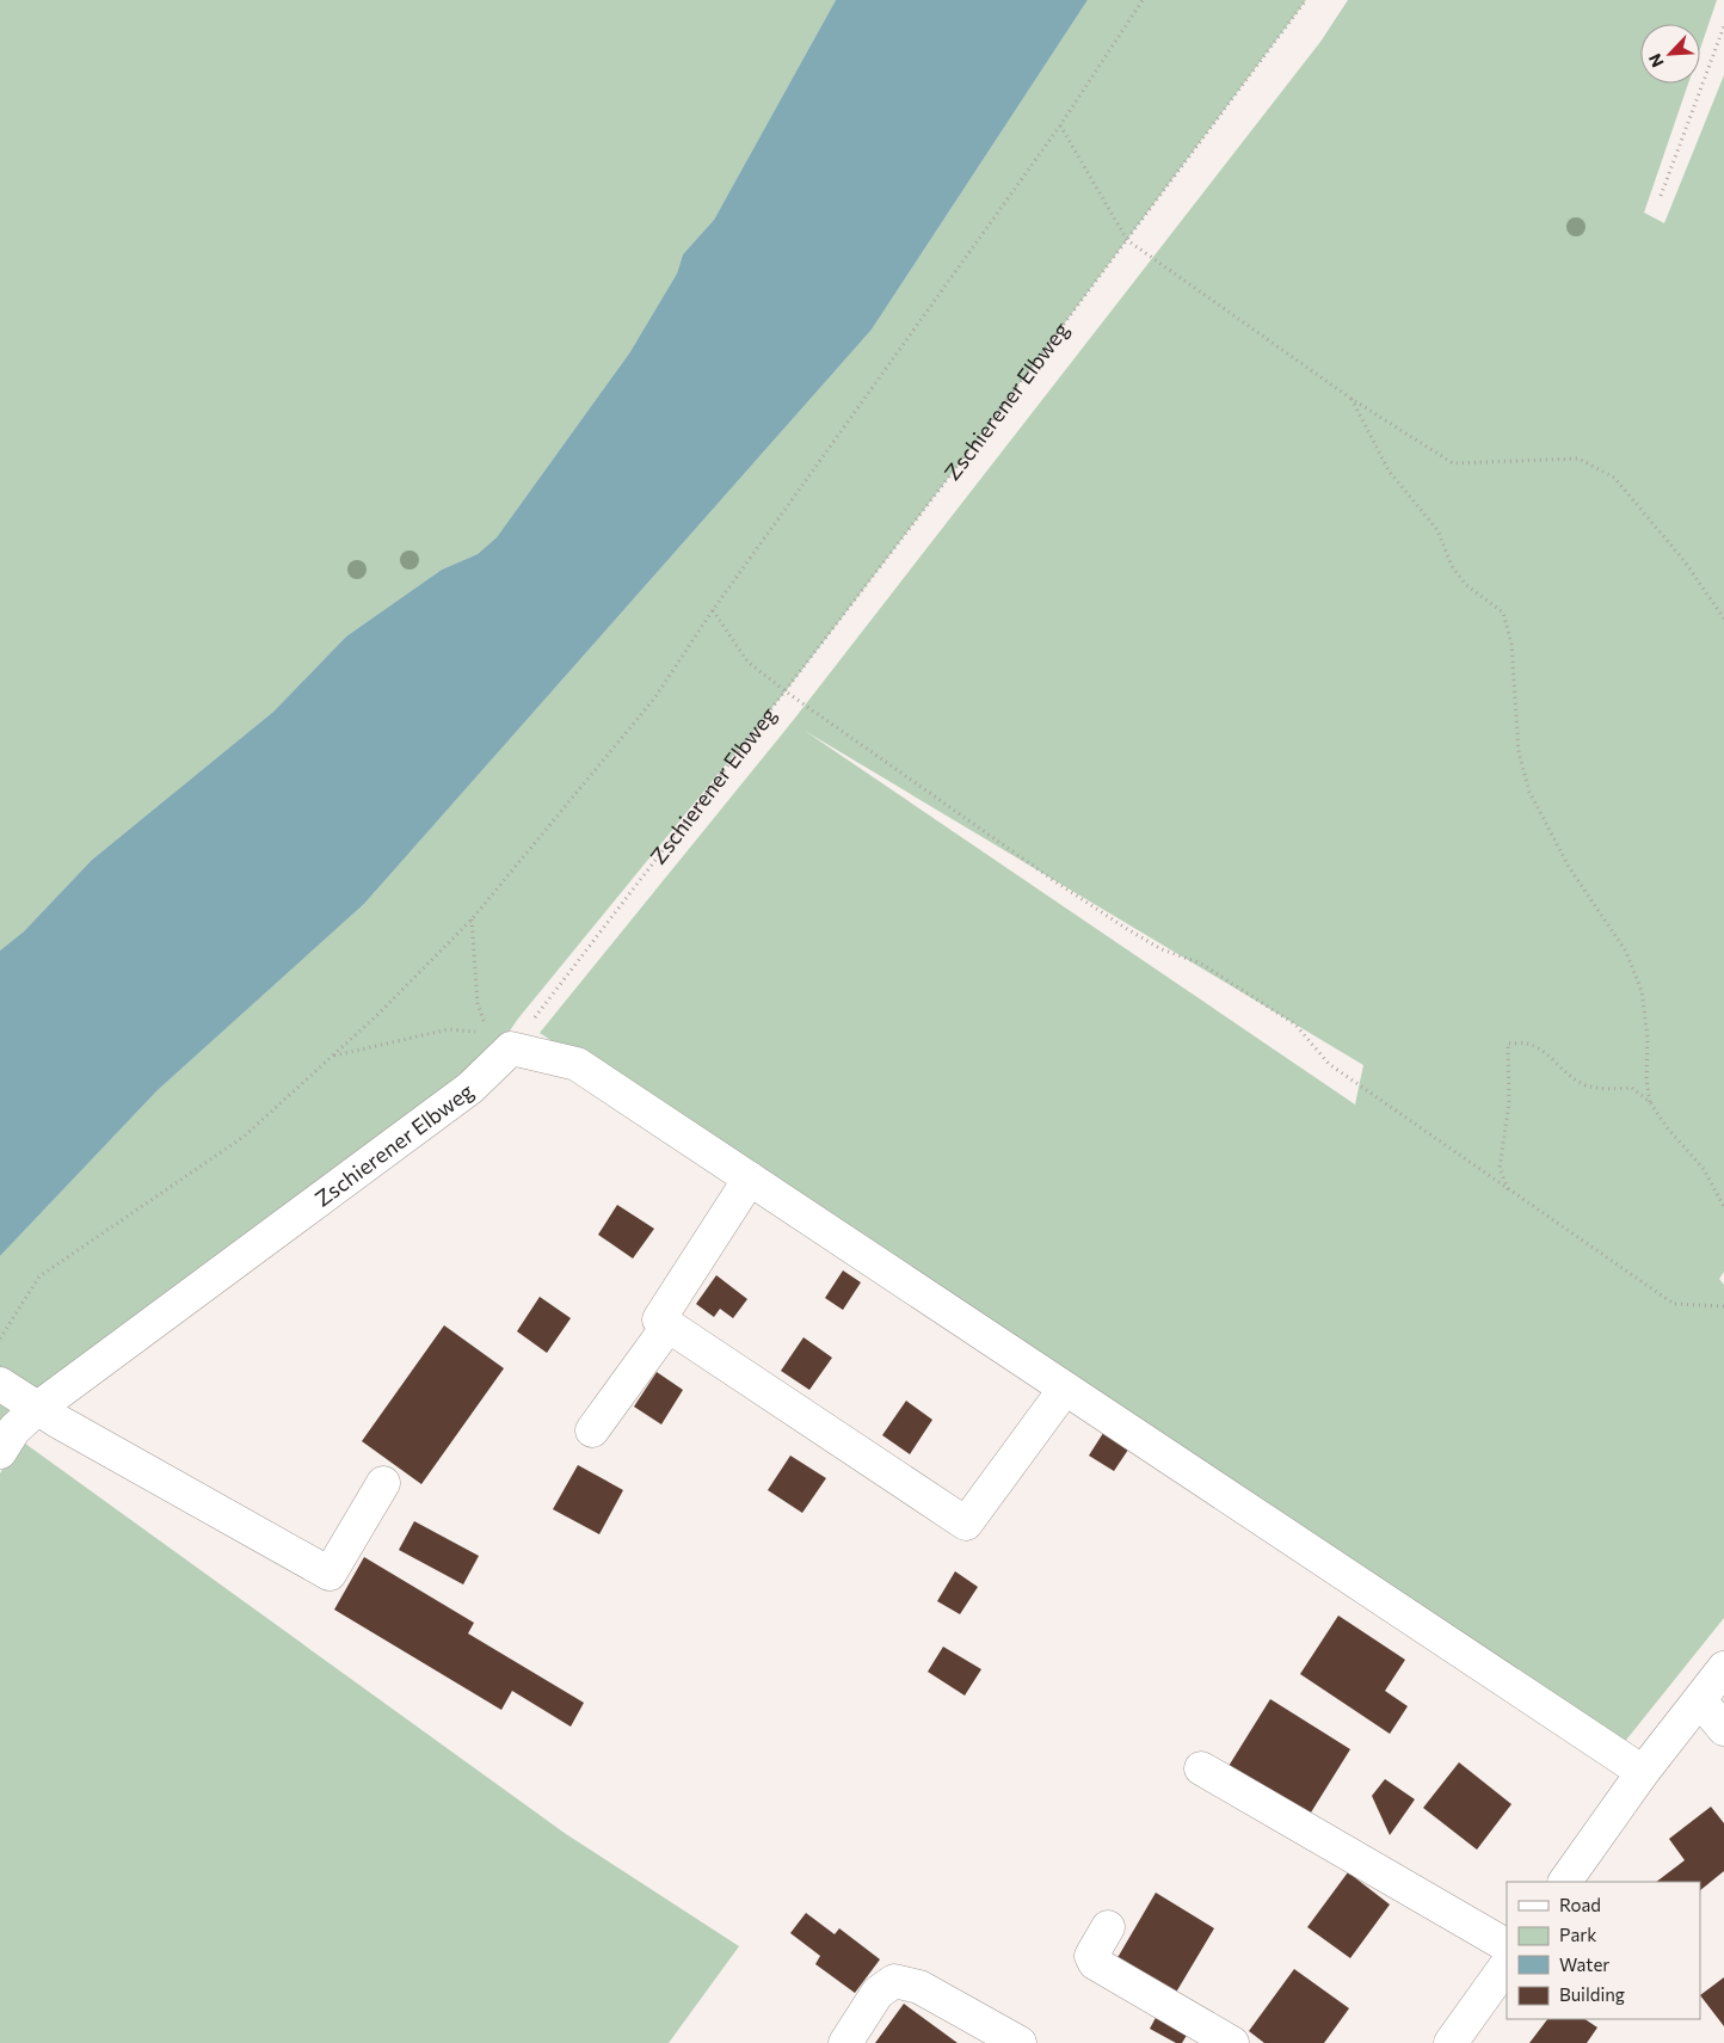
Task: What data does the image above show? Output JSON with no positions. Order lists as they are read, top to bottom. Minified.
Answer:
{"streets":{"street":["Zschierener Elbweg"]},"legend":["Road","Park","Water","Building"],"north":"bottom left"}
